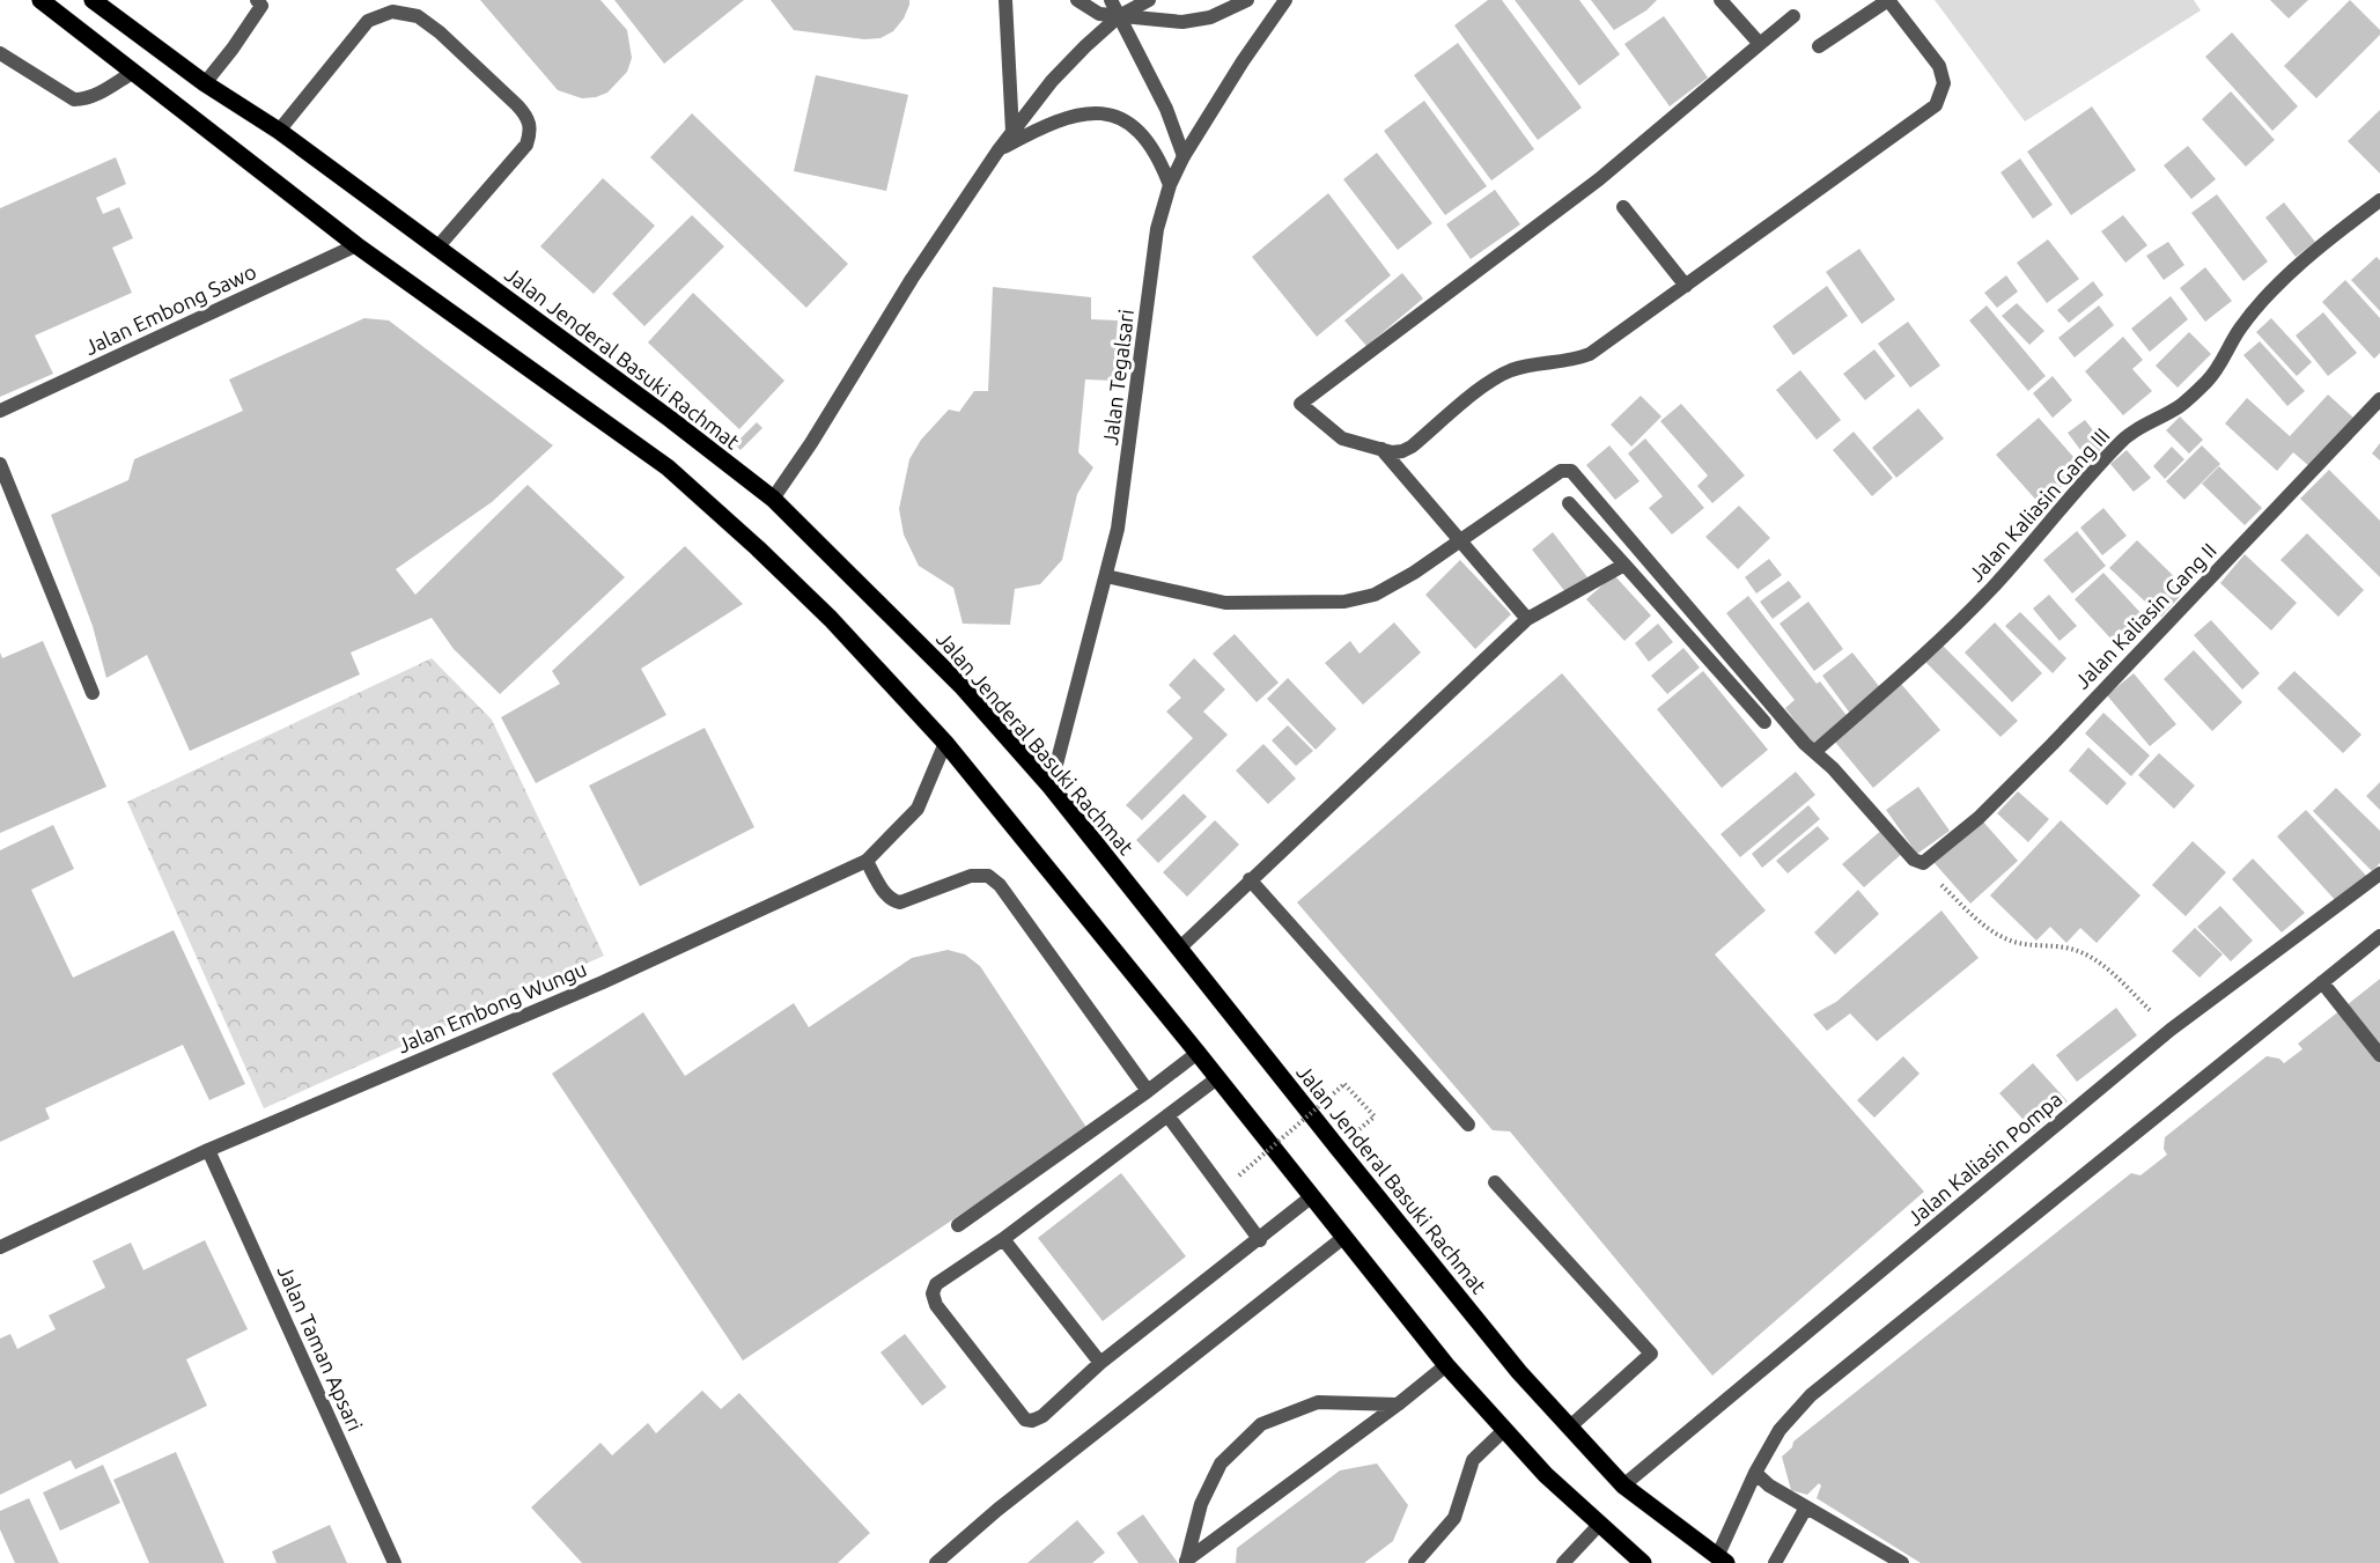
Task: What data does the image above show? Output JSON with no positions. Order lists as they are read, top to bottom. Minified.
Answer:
{"streets":{"main road":["Jalan Jenderal Basuki Rachmat"],"street":["Jalan Embong Sawo","Jalan Tegalsari","Jalan Kaliasin Gang III","Jalan Kaliasin Gang II","Jalan Embong Wungu","Jalan Kaliasin Pompa","Jalan Taman Apsari"]},"crossings":[["Jalan Jenderal Basuki Rachmat","Jalan Tegalsari"],["Jalan Jenderal Basuki Rachmat","Jalan Kaliasin Pompa"],["Jalan Embong Wungu","Jalan Taman Apsari"]]}
